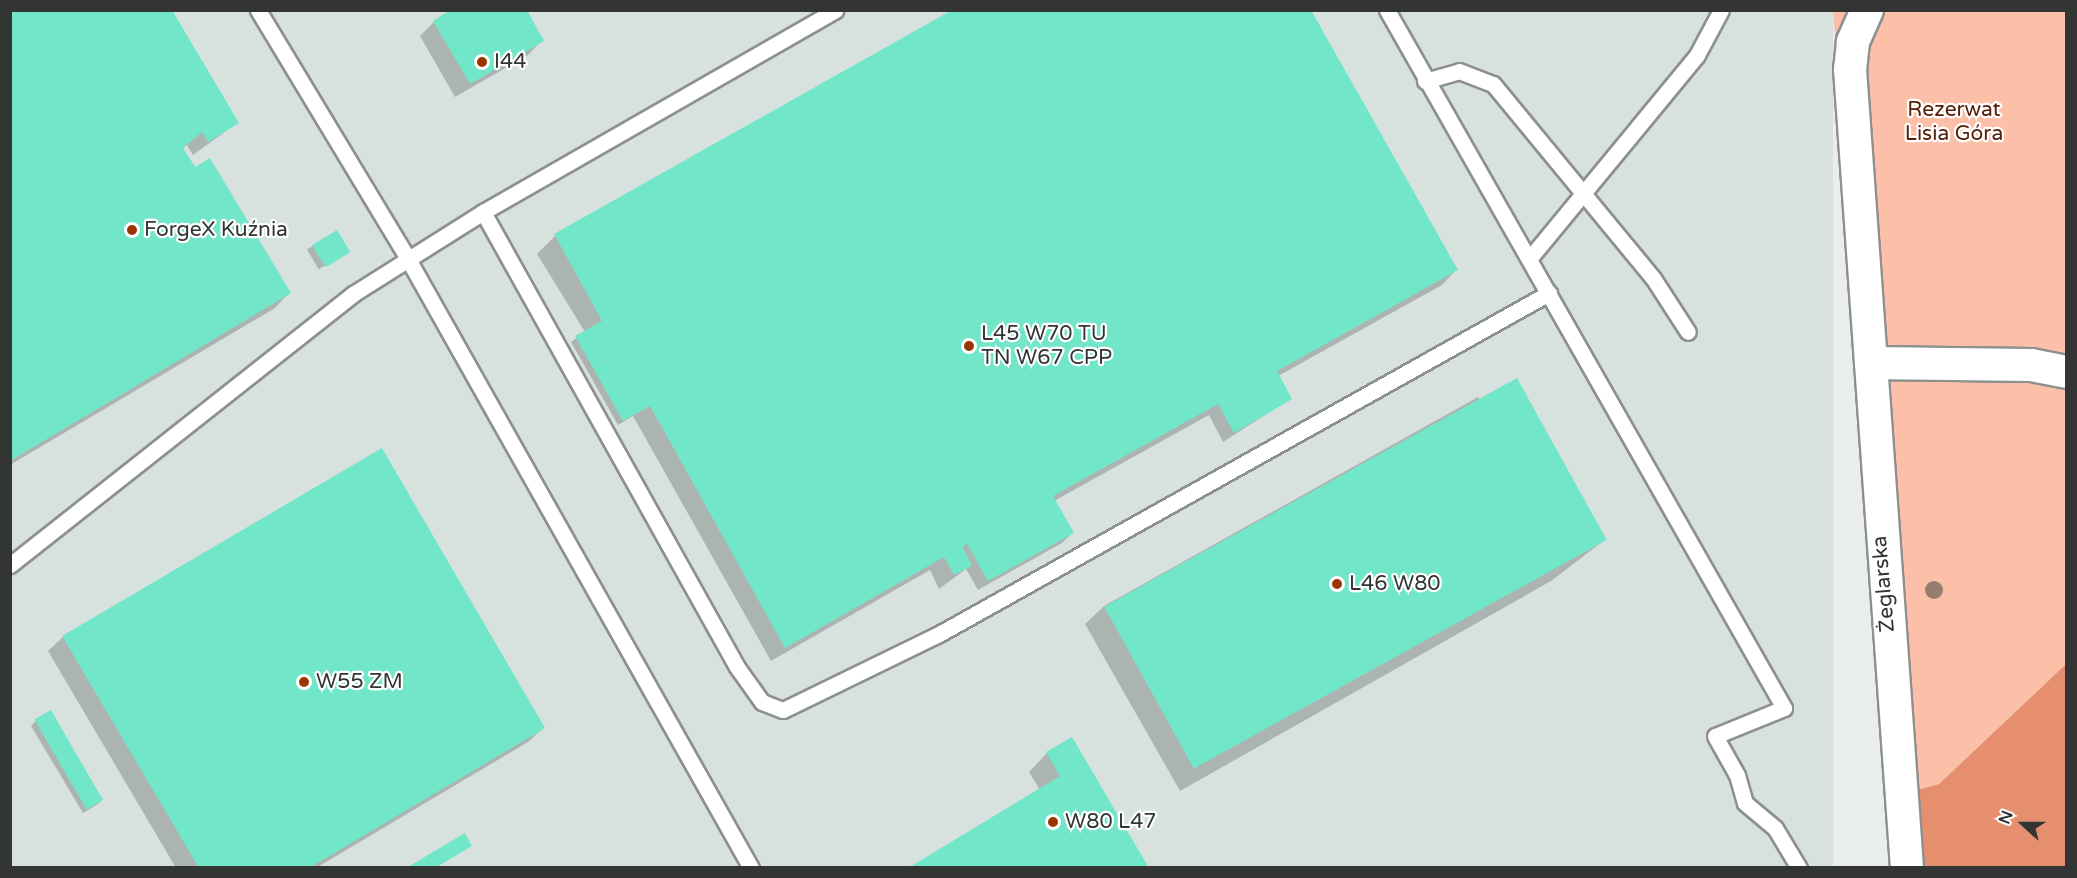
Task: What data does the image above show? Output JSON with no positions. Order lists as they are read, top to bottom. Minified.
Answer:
{"streets":{"street":["Żeglarska"]},"parks":["Rezerwat Lisia Góra"],"places":["I44","ForgeX Kuźnia","L45 W70 TU TN W67 CPP","L46 W80","W55 ZM","W80 L47"],"north":"left"}
